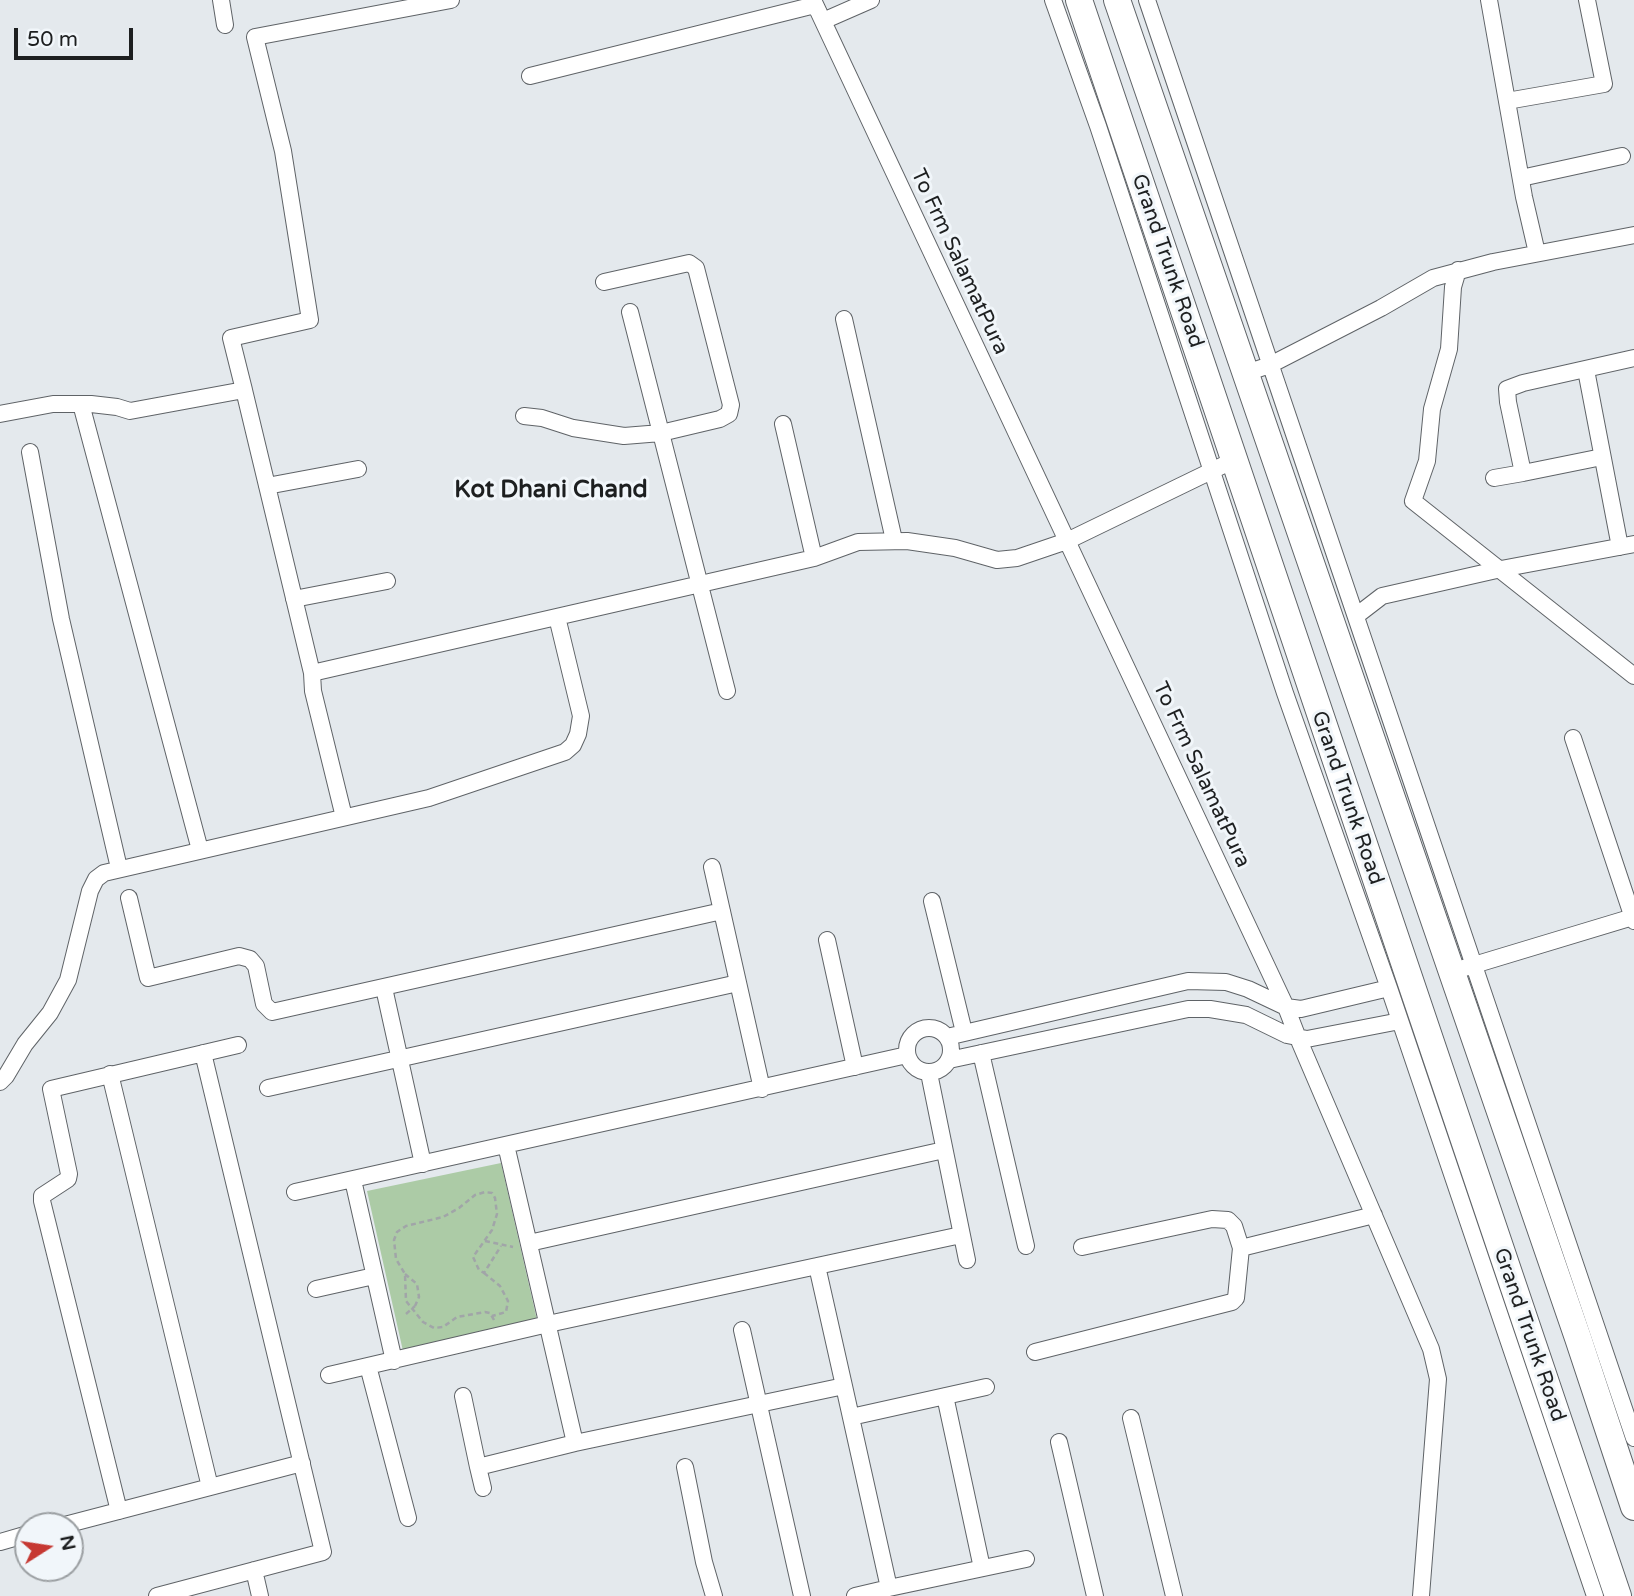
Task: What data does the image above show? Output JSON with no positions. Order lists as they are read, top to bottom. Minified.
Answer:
{"streets":{"highway":["Grand Trunk Road"],"street":["To Frm SalamatPura"]},"districts":["Kot Dhani Chand"],"scale_bar":"50 m","north":"right"}
